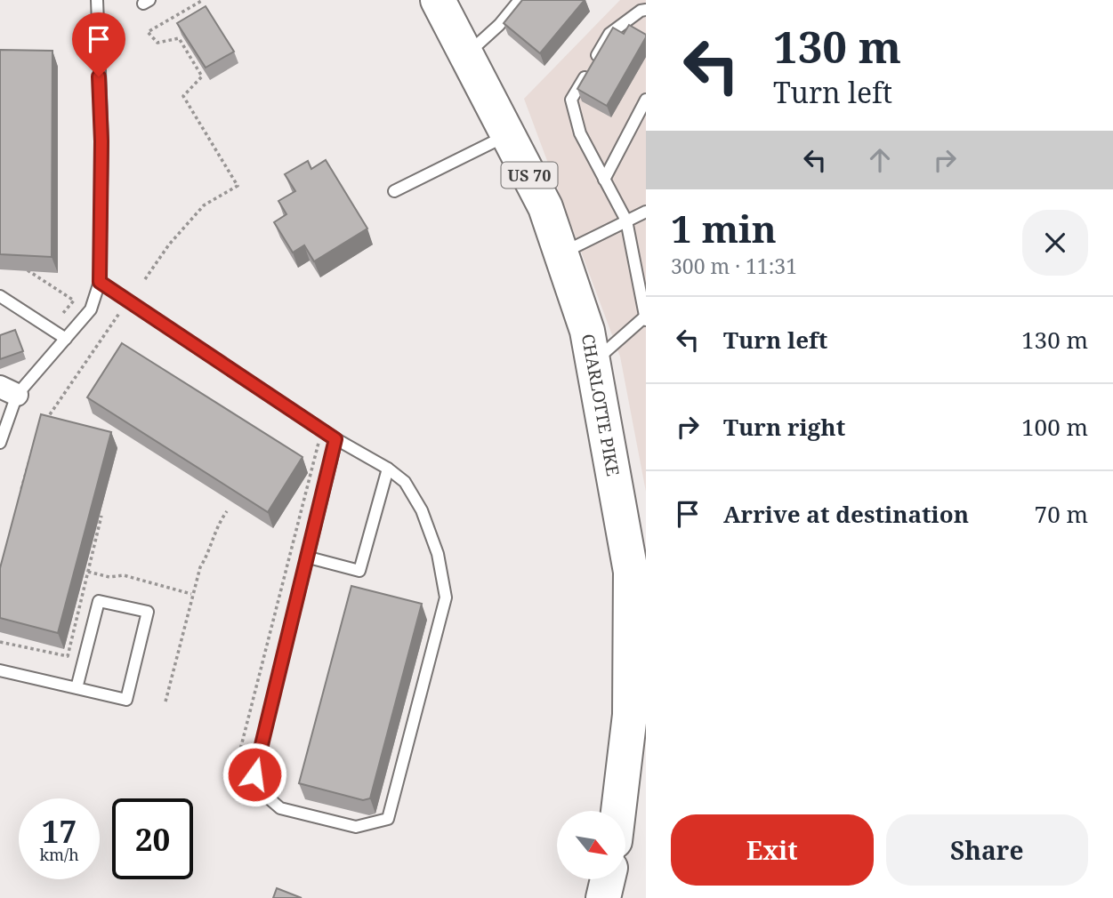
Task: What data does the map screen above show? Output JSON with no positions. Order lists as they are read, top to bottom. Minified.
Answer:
{"streets":{"main road":["US 70","CHARLOTTE PIKE"]},"north":"bottom right","page":{"turn":["130 m","Turn left"],"heading":["1 min","300 m · 11:31"],"list":[{"name":"Turn left","value":"130 m"},{"name":"Turn right","value":"100 m"},{"name":"Arrive at destination","value":"70 m"}],"speed":"17 km/h","limit":"20","buttons":["Exit","Share"]}}
